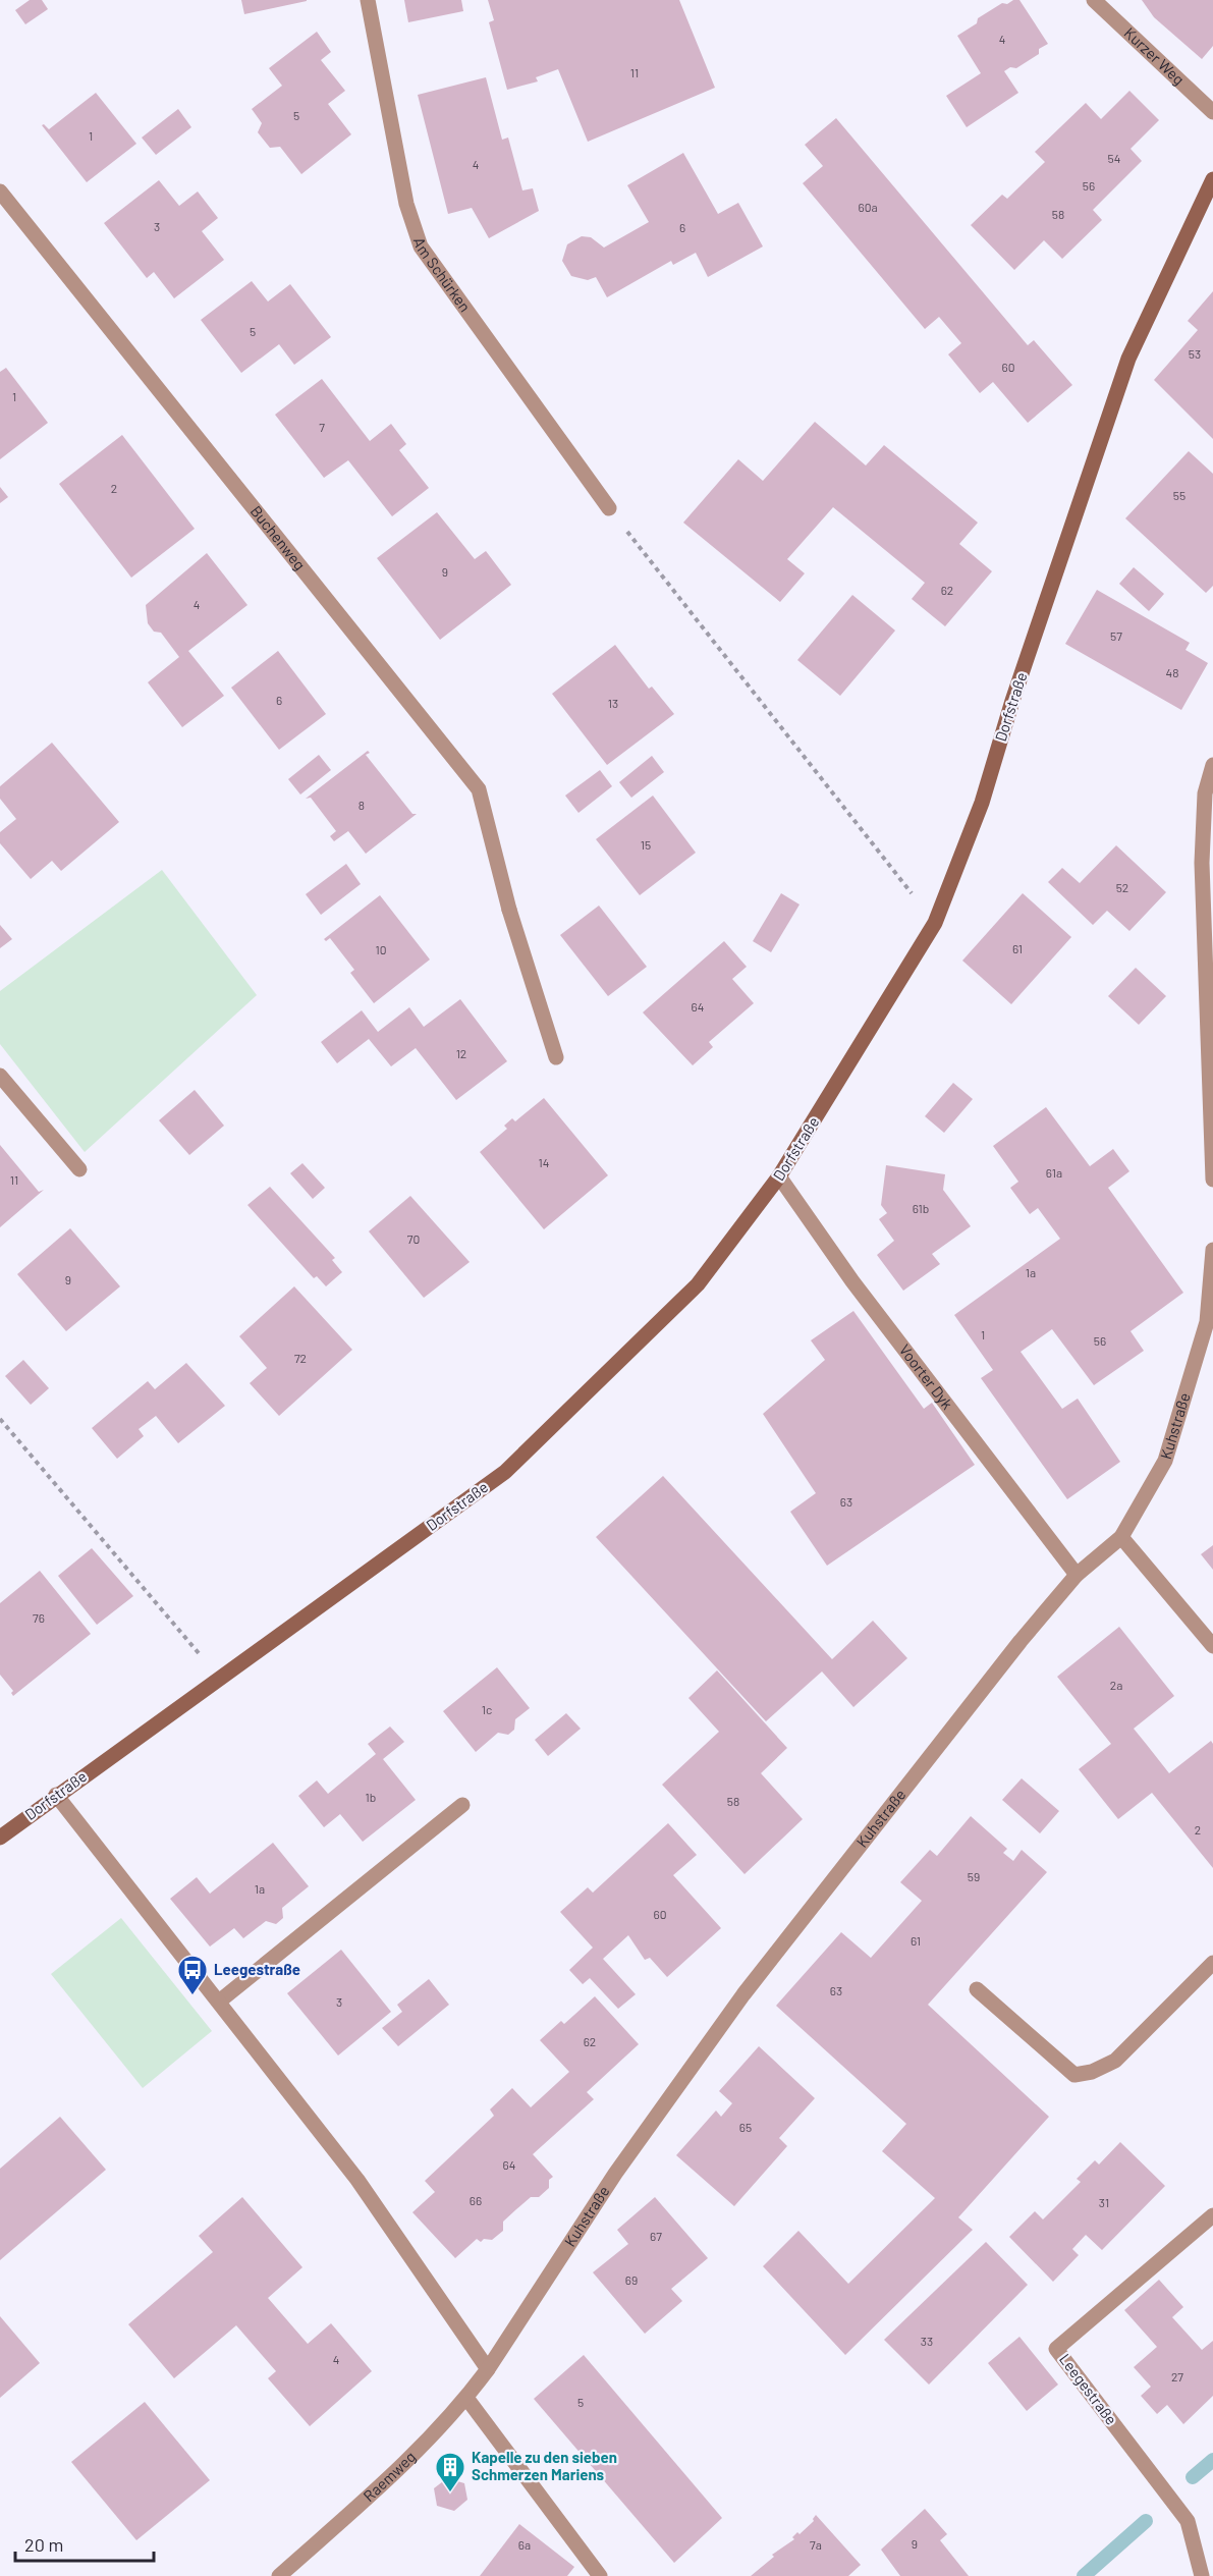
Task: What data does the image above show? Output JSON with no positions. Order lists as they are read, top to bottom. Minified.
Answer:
{"streets":{"main road":["Dorfstraße"],"street":["Kurzer Weg","Am Schürken","Buchenweg","Voorter Dyk","Kuhstraße","Leegestraße","Raemweg"]},"crossings":[["Dorfstraße","Voorter Dyk"],["Voorter Dyk","Kuhstraße"],["Kuhstraße","Raemweg"]],"places":{"bus stop":["Leegestraße"],"building":["Kapelle zu den sieben Schmerzen Mariens"]},"house_numbers":["4","11","5","1","54","4","56","60a","58","3","6","5","53","60","1","7","2","55","9","62","4","57","48","6","13","8","15","52","61","10","64","12","14","61a","11","61b","70","1a","9","1","56","72","63","76","2a","1c","1b","58","2","59","1a","60","61","63","3","62","65","64","66","31","67","69","33","4","27","5","9","6a","7a"],"scale_bar":"20 m"}
